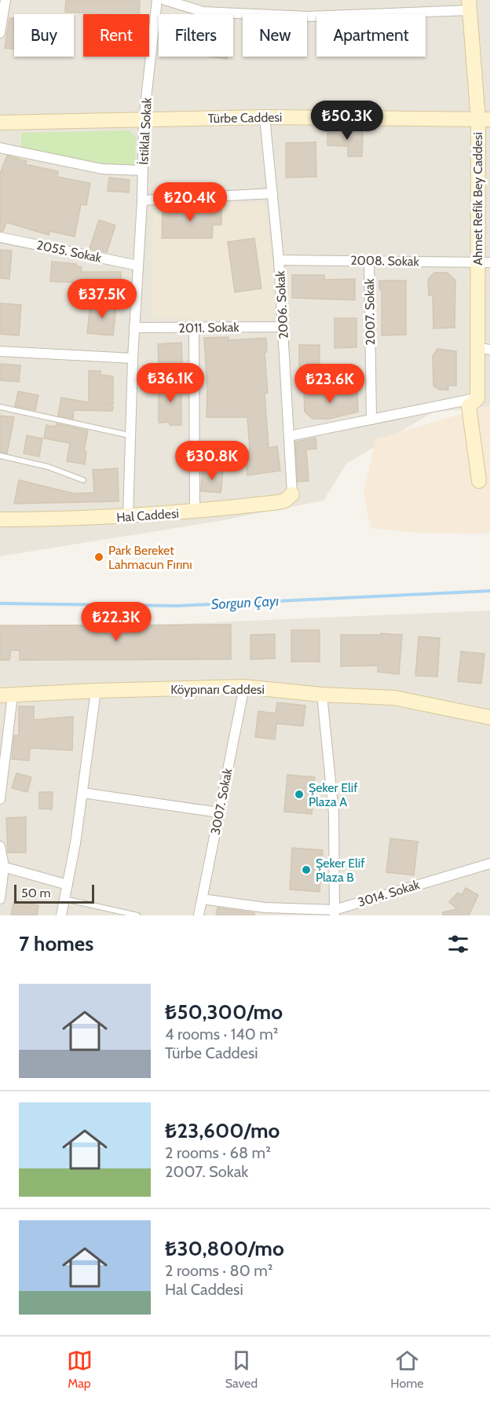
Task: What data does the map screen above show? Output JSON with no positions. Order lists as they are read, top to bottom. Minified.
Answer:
{"streets":{"street":["Türbe Caddesi","İstiklal Sokak","Ahmet Refik Bey Caddesi","2055. Sokak","2008. Sokak","2006. Sokak","2007. Sokak","2011. Sokak","Hal Caddesi","Köypınarı Caddesi","3007. Sokak","3014. Sokak"]},"crossings":[["Türbe Caddesi","İstiklal Sokak"],["Türbe Caddesi","Ahmet Refik Bey Caddesi"],["Türbe Caddesi","2006. Sokak"],["İstiklal Sokak","2055. Sokak"],["İstiklal Sokak","2011. Sokak"],["İstiklal Sokak","Hal Caddesi"],["Ahmet Refik Bey Caddesi","2008. Sokak"],["2008. Sokak","2006. Sokak"],["2008. Sokak","2007. Sokak"],["2006. Sokak","2011. Sokak"],["2006. Sokak","Hal Caddesi"],["Köypınarı Caddesi","3007. Sokak"],["3007. Sokak","3014. Sokak"]],"water":["Sorgun Çayı"],"places":["Park Bereket Lahmacun Fırını","Şeker Elif Plaza A","Şeker Elif Plaza B"],"scale_bar":"50 m","page":{"chip":["Buy","Rent","Filters","New","Apartment"],"price":["₺50.3K","₺20.4K","₺37.5K","₺36.1K","₺23.6K","₺30.8K","₺22.3K"],"scale":"50 m","heading":"7 homes","list":[{"name":"₺50,300/mo","note":"4 rooms · 140 m² · Türbe Caddesi"},{"name":"₺23,600/mo","note":"2 rooms · 68 m² · 2007. Sokak"},{"name":"₺30,800/mo","note":"2 rooms · 80 m² · Hal Caddesi"}],"tabs":["Map","Saved","Home"]}}
